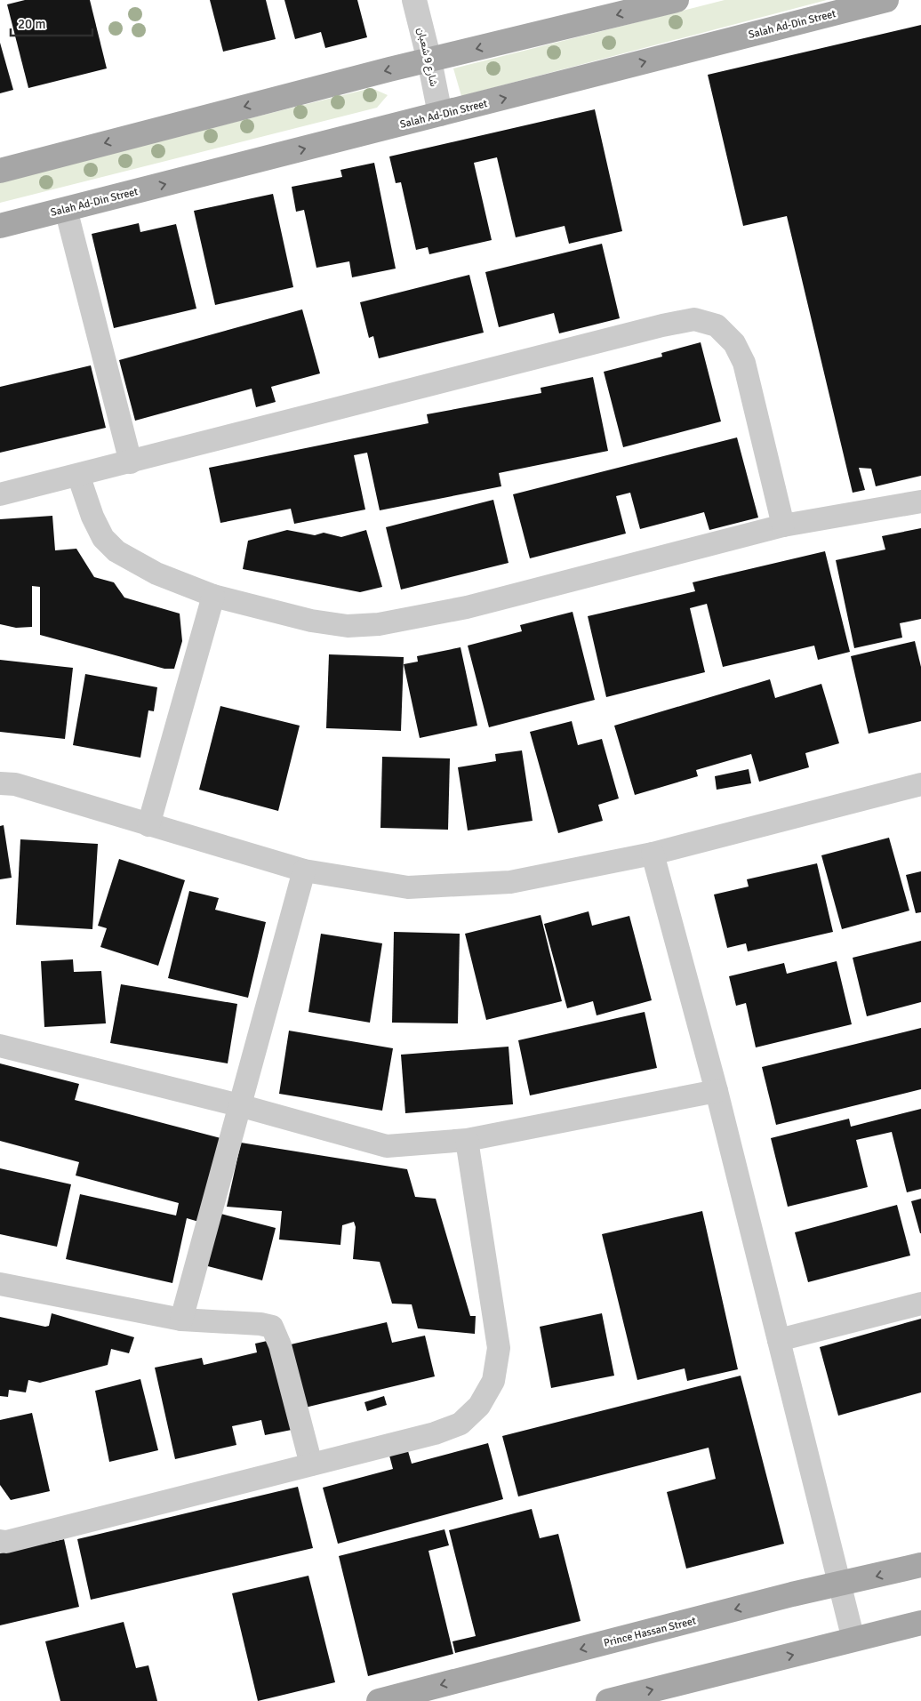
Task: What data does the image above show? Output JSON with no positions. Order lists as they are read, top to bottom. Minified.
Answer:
{"streets":{"main road":["Salah Ad-Din Street","Prince Hassan Street"],"street":["شارع 9 شعبان"]},"crossings":[["Salah Ad-Din Street","شارع 9 شعبان"]],"scale_bar":"20 m"}
